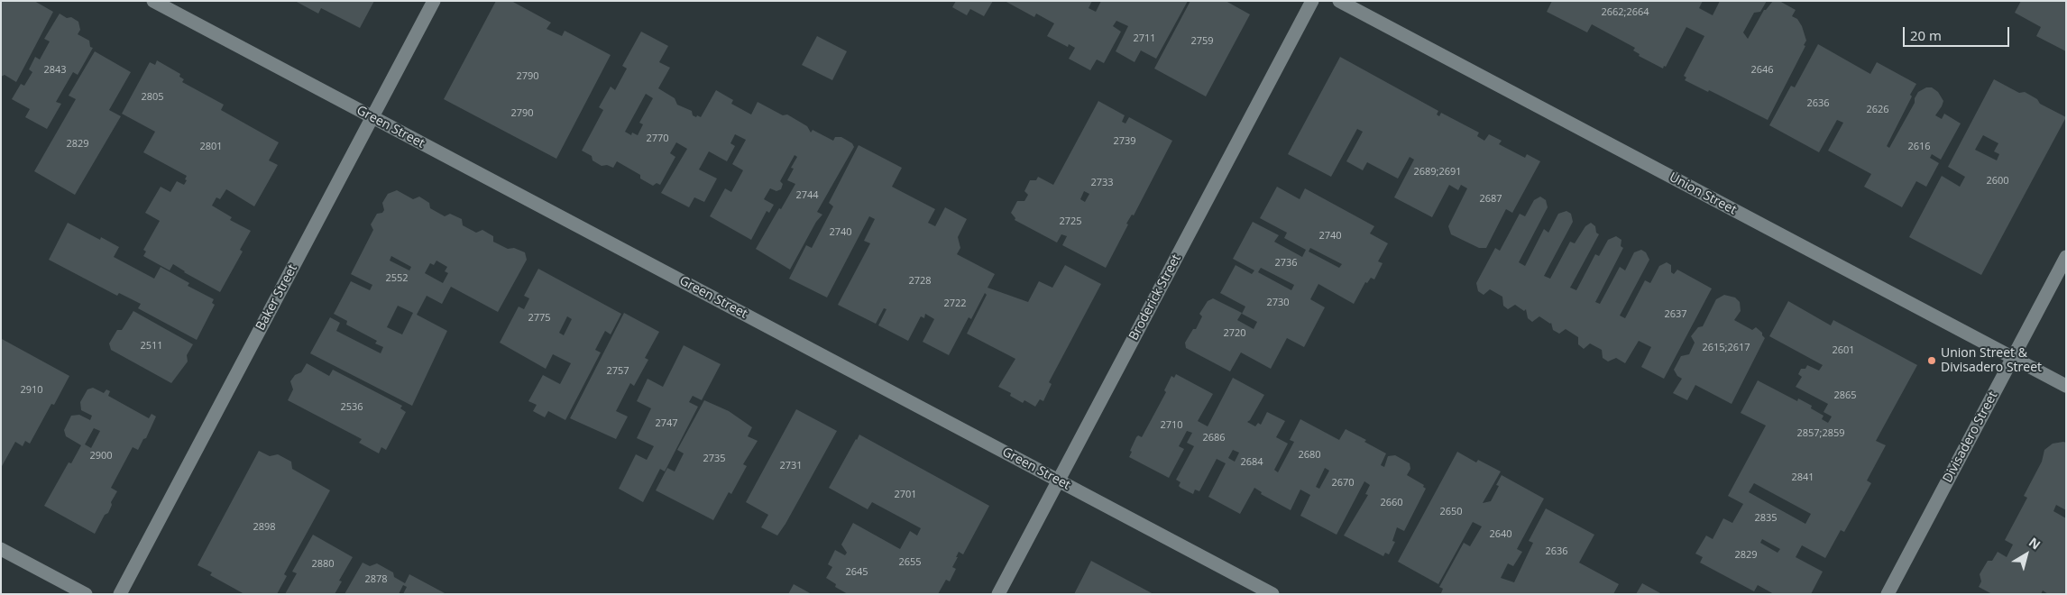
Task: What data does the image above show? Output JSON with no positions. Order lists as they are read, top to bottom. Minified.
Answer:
{"streets":{"street":["Green Street","Union Street","Baker Street","Broderick Street","Divisadero Street"]},"crossings":[["Green Street","Baker Street"],["Green Street","Broderick Street"],["Union Street","Divisadero Street"]],"places":["Union Street & Divisadero Street"],"house_numbers":["2662;2664","2711","2759","2843","2646","2790","2805","2636","2626","2790","2770","2739","2829","2801","2616","2689;2691","2600","2733","2744","2687","2725","2740","2740","2736","2552","2728","2730","2722","2637","2775","2720","2511","2615;2617","2601","2757","2910","2865","2536","2747","2710","2857;2859","2686","2680","2900","2735","2684","2731","2841","2670","2701","2660","2650","2835","2898","2640","2636","2829","2655","2880","2645","2878"],"scale_bar":"20 m","north":"top right"}
